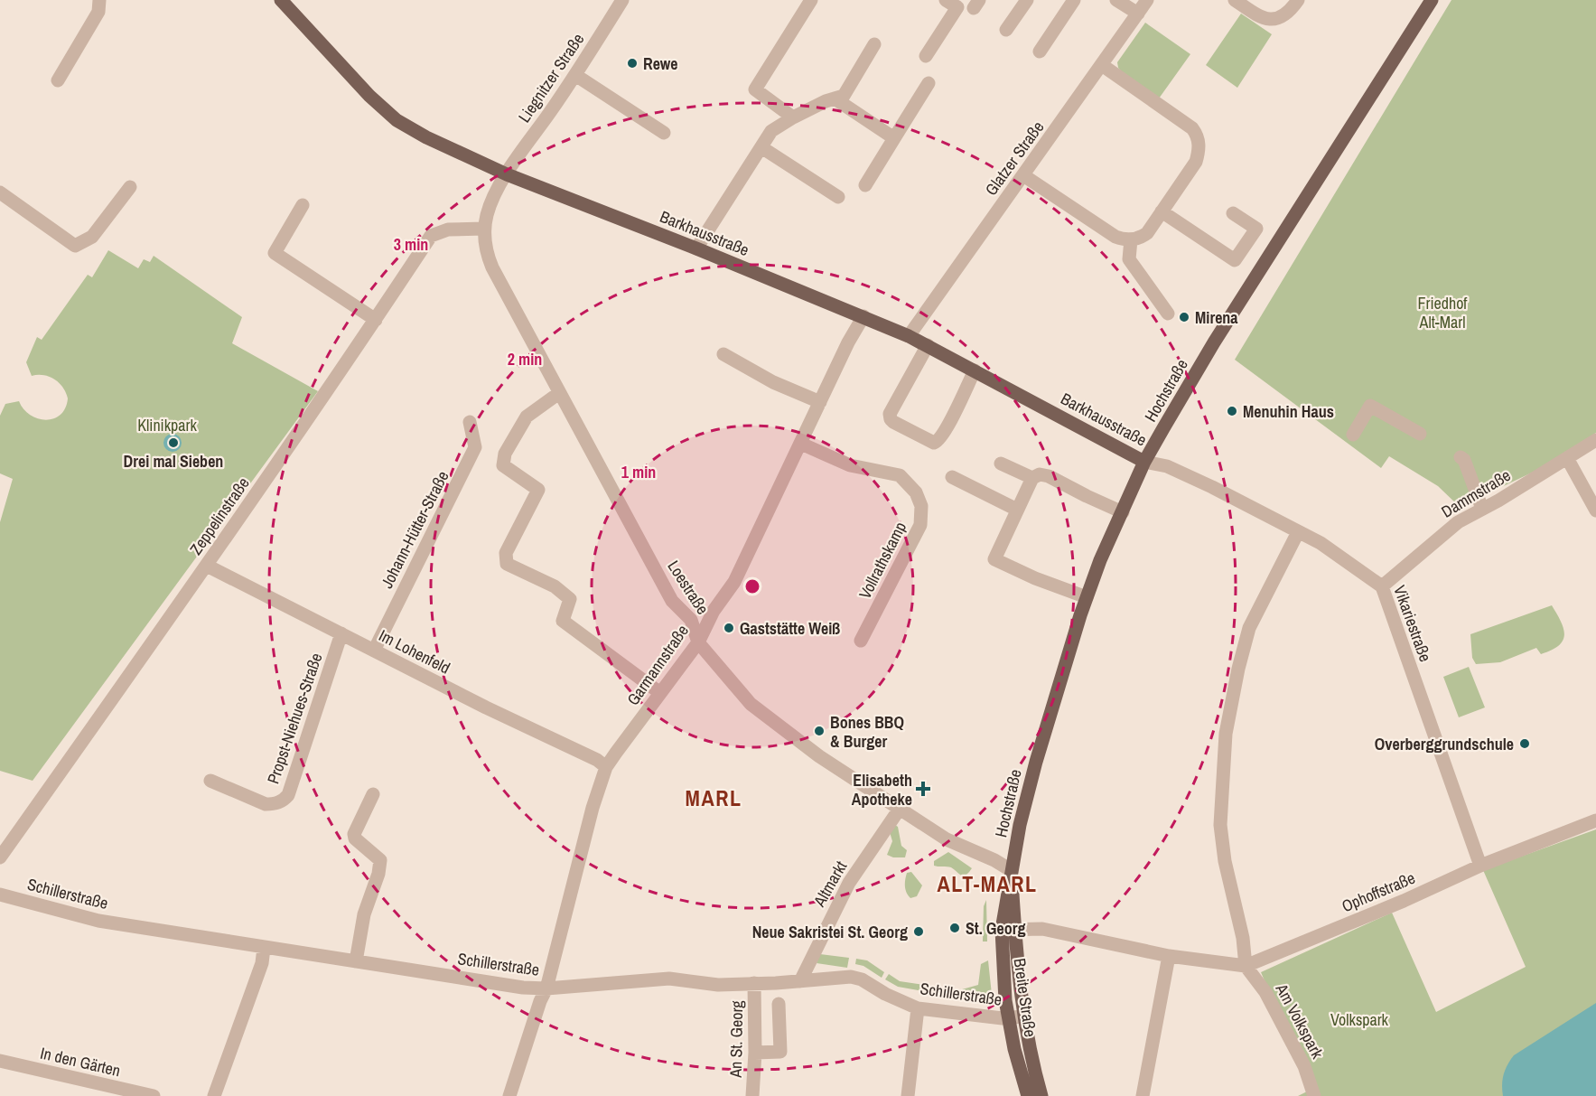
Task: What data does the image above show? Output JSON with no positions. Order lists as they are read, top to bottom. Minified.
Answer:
{"streets":{"main road":["Barkhausstraße","Hochstraße","Breite Straße"],"street":["Liegnitzer Straße","Glatzer Straße","Dammstraße","Zeppelinstraße","Johann-Hütter-Straße","Vollrathskamp","Loestraße","Vikariestraße","Im Lohenfeld","Garmannstraße","Propst-Niehues-Straße","Altmarkt","Ophoffstraße","Schillerstraße","Am Volkspark","An St. Georg","In den Gärten"]},"crossings":[["Liegnitzer Straße","Barkhausstraße"],["Liegnitzer Straße","Loestraße"],["Glatzer Straße","Barkhausstraße"],["Barkhausstraße","Hochstraße"],["Barkhausstraße","Loestraße"],["Barkhausstraße","Vikariestraße"],["Barkhausstraße","Garmannstraße"],["Hochstraße","Loestraße"],["Hochstraße","Vikariestraße"],["Hochstraße","Breite Straße"],["Dammstraße","Vikariestraße"],["Zeppelinstraße","Loestraße"],["Zeppelinstraße","Im Lohenfeld"],["Johann-Hütter-Straße","Im Lohenfeld"],["Vollrathskamp","Garmannstraße"],["Loestraße","Garmannstraße"],["Loestraße","Altmarkt"],["Loestraße","Breite Straße"],["Vikariestraße","Ophoffstraße"],["Im Lohenfeld","Garmannstraße"],["Im Lohenfeld","Propst-Niehues-Straße"],["Garmannstraße","Schillerstraße"],["Altmarkt","Schillerstraße"],["Ophoffstraße","Breite Straße"],["Ophoffstraße","Am Volkspark"],["Schillerstraße","Breite Straße"],["Schillerstraße","An St. Georg"]],"districts":["MARL","ALT-MARL"],"parks":["Friedhof Alt-Marl","Klinikpark","Volkspark"],"places":{"other":["Rewe","Mirena","Menuhin Haus","Drei mal Sieben","Gaststätte Weiß","Bones BBQ & Burger","Overberggrundschule","St. Georg","Neue Sakristei St. Georg"],"health":["Elisabeth Apotheke"]},"rings":["3 min","2 min","1 min"]}
